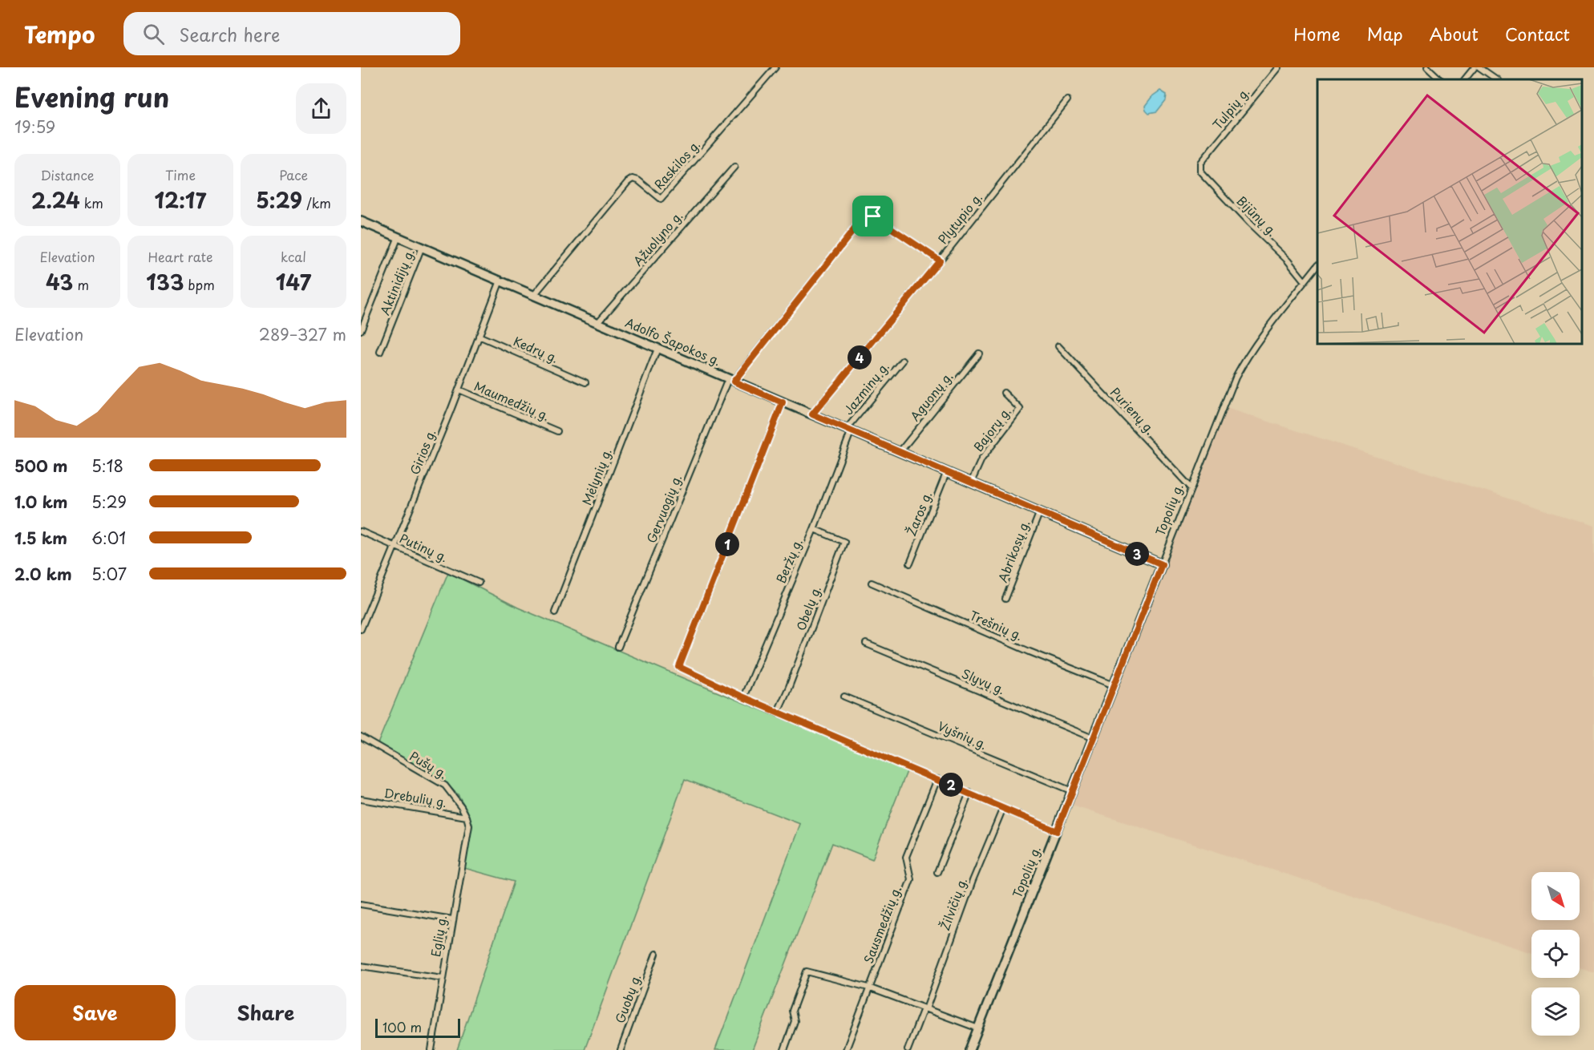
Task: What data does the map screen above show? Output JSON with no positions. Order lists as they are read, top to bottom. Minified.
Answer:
{"streets":{"street":["Tulpių g.","Raskilos g.","Bijūnų g.","Plytupio g.","Ąžuolyno g.","Aktinidijų g.","Adolfo Šapokos g.","Kedrų g.","Jazminų g.","Aguonų g.","Maumedžių g.","Purienų g.","Bajorų g.","Girios g.","Mėlynių g.","Gervuogių g.","Topolių g.","Žaros g.","Putinų g.","Abrikosų g.","Beržų g.","Obelų g.","Trešnių g.","Slyvų g.","Vyšnių g.","Pušų g.","Drebulių g.","Žilvičių g.","Sausmedžių g.","Eglių g.","Guobų g."]},"crossings":[["Tulpių g.","Bijūnų g."],["Raskilos g.","Adolfo Šapokos g."],["Bijūnų g.","Topolių g."],["Plytupio g.","Adolfo Šapokos g."],["Plytupio g.","Gervuogių g."],["Ąžuolyno g.","Adolfo Šapokos g."],["Aktinidijų g.","Adolfo Šapokos g."],["Adolfo Šapokos g.","Jazminų g."],["Adolfo Šapokos g.","Aguonų g."],["Adolfo Šapokos g.","Bajorų g."],["Adolfo Šapokos g.","Girios g."],["Adolfo Šapokos g.","Mėlynių g."],["Adolfo Šapokos g.","Gervuogių g."],["Adolfo Šapokos g.","Topolių g."],["Adolfo Šapokos g.","Žaros g."],["Adolfo Šapokos g.","Abrikosų g."],["Adolfo Šapokos g.","Beržų g."],["Kedrų g.","Girios g."],["Jazminų g.","Beržų g."],["Maumedžių g.","Girios g."],["Purienų g.","Topolių g."],["Girios g.","Putinų g."],["Topolių g.","Trešnių g."],["Topolių g.","Slyvų g."],["Topolių g.","Vyšnių g."],["Beržų g.","Obelų g."],["Pušų g.","Drebulių g."],["Pušų g.","Eglių g."]],"scale_bar":"100 m","north":"bottom right","page":{"header":"Tempo","search":"Search here","nav":["Home","Map","About","Contact"],"heading":["Evening run","19:59"],"stats":[["Distance","2.24 km"],["Time","12:17"],["Pace","5:29 /km"],["Elevation","43 m"],["Heart rate","133 bpm"],["kcal","147"]],"chart":["Elevation","289–327 m"],"pins":["4","1","3","2"],"list":[{"name":"500 m","note":"5:18"},{"name":"1.0 km","note":"5:29"},{"name":"1.5 km","note":"6:01"},{"name":"2.0 km","note":"5:07"}],"buttons":["Save","Share"],"scale":"100 m"}}
